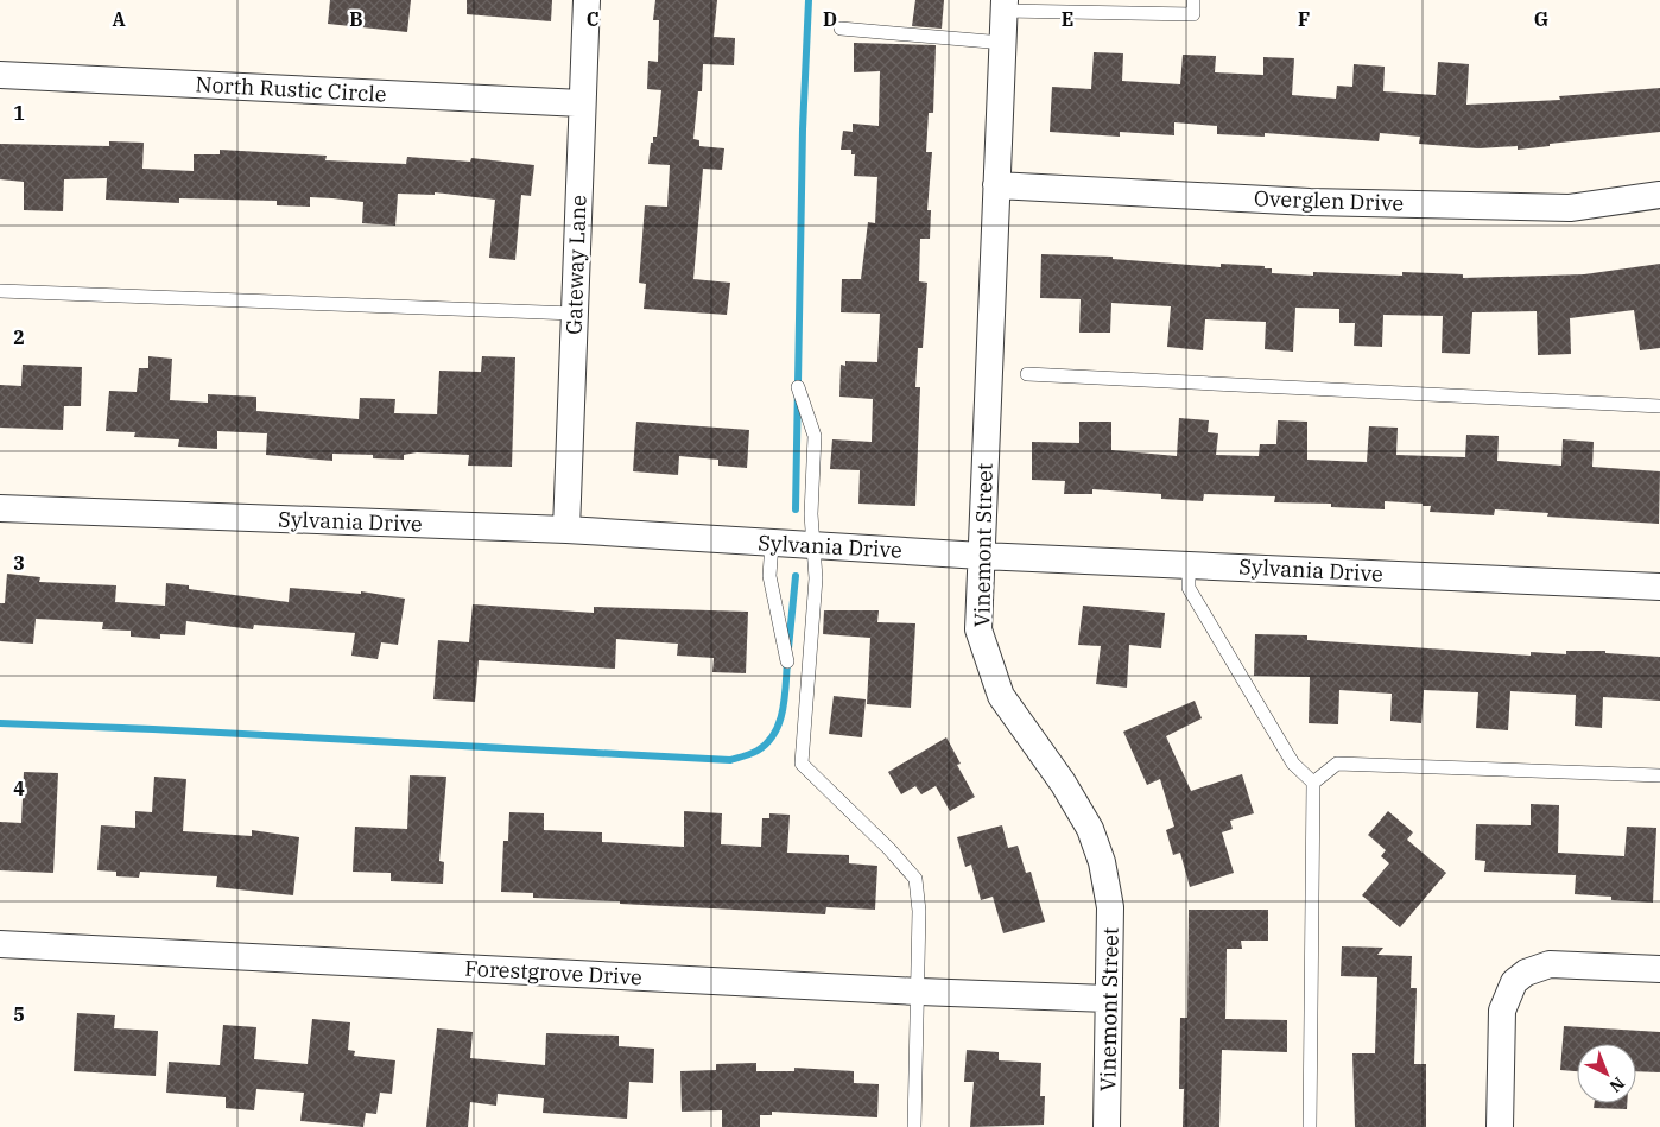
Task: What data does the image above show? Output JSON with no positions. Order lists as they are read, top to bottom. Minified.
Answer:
{"streets":{"street":["North Rustic Circle","Overglen Drive","Gateway Lane","Sylvania Drive","Vinemont Street","Forestgrove Drive"]},"crossings":[["North Rustic Circle","Gateway Lane"],["Overglen Drive","Vinemont Street"],["Gateway Lane","Sylvania Drive"],["Sylvania Drive","Vinemont Street"],["Vinemont Street","Forestgrove Drive"]],"north":"bottom right","grid":{"columns":["A","B","C","D","E","F","G"],"rows":["1","2","3","4","5"]}}
